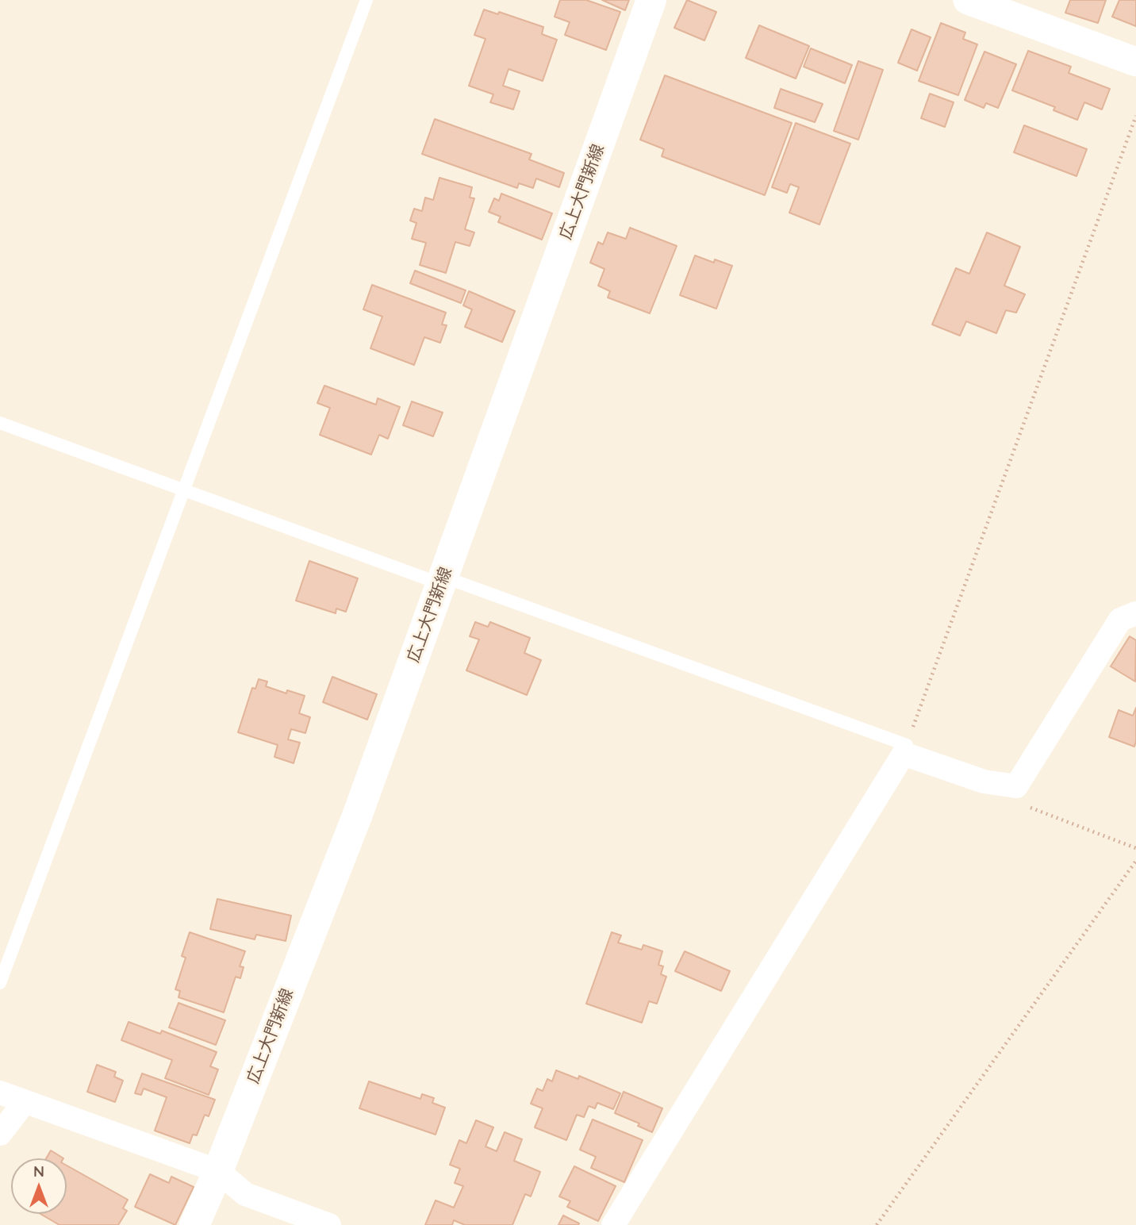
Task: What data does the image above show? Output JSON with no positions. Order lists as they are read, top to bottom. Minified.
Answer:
{"streets":{"main road":["広上大門新線"]},"north":"top"}
